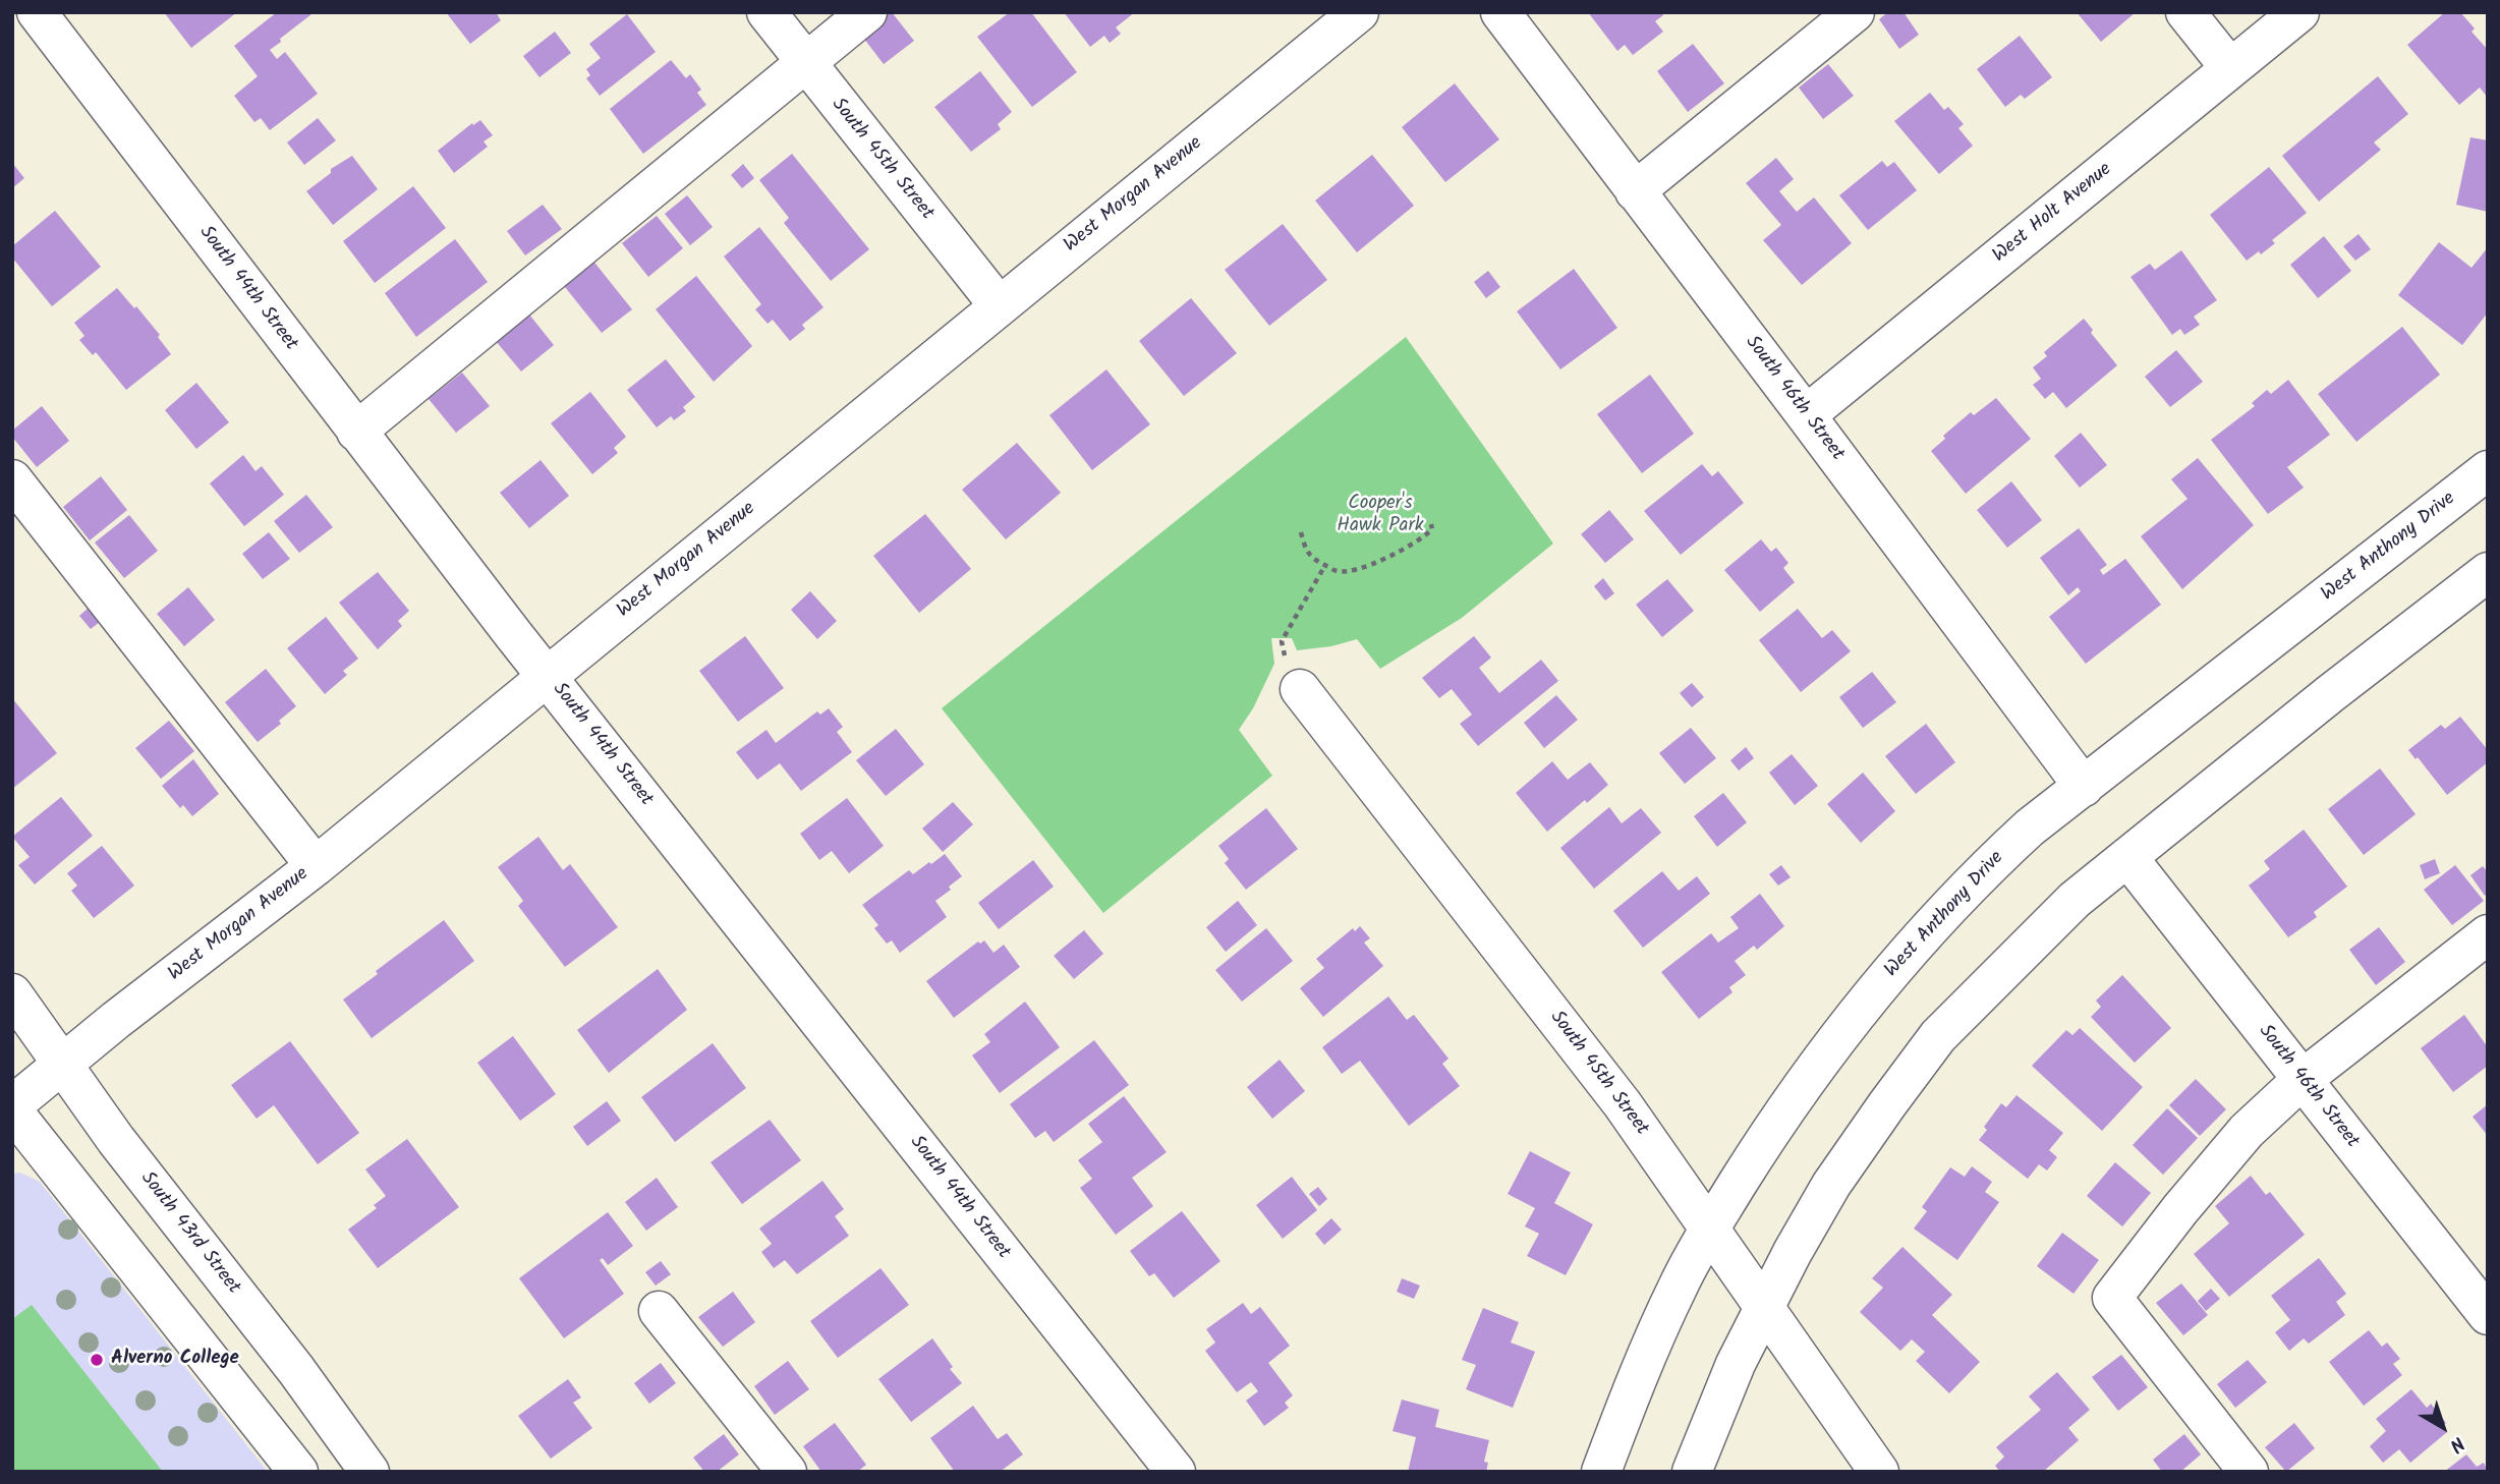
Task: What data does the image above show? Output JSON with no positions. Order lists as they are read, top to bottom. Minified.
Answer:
{"streets":{"street":["South 45th Street","West Morgan Avenue","West Holt Avenue","South 44th Street","South 46th Street","West Anthony Drive","South 43rd Street"]},"crossings":[["South 45th Street","West Morgan Avenue"],["South 45th Street","West Anthony Drive"],["West Morgan Avenue","South 44th Street"],["West Morgan Avenue","South 43rd Street"],["West Holt Avenue","South 46th Street"],["South 46th Street","West Anthony Drive"]],"parks":["Cooper's Hawk Park"],"places":["Alverno College"],"north":"bottom right"}
